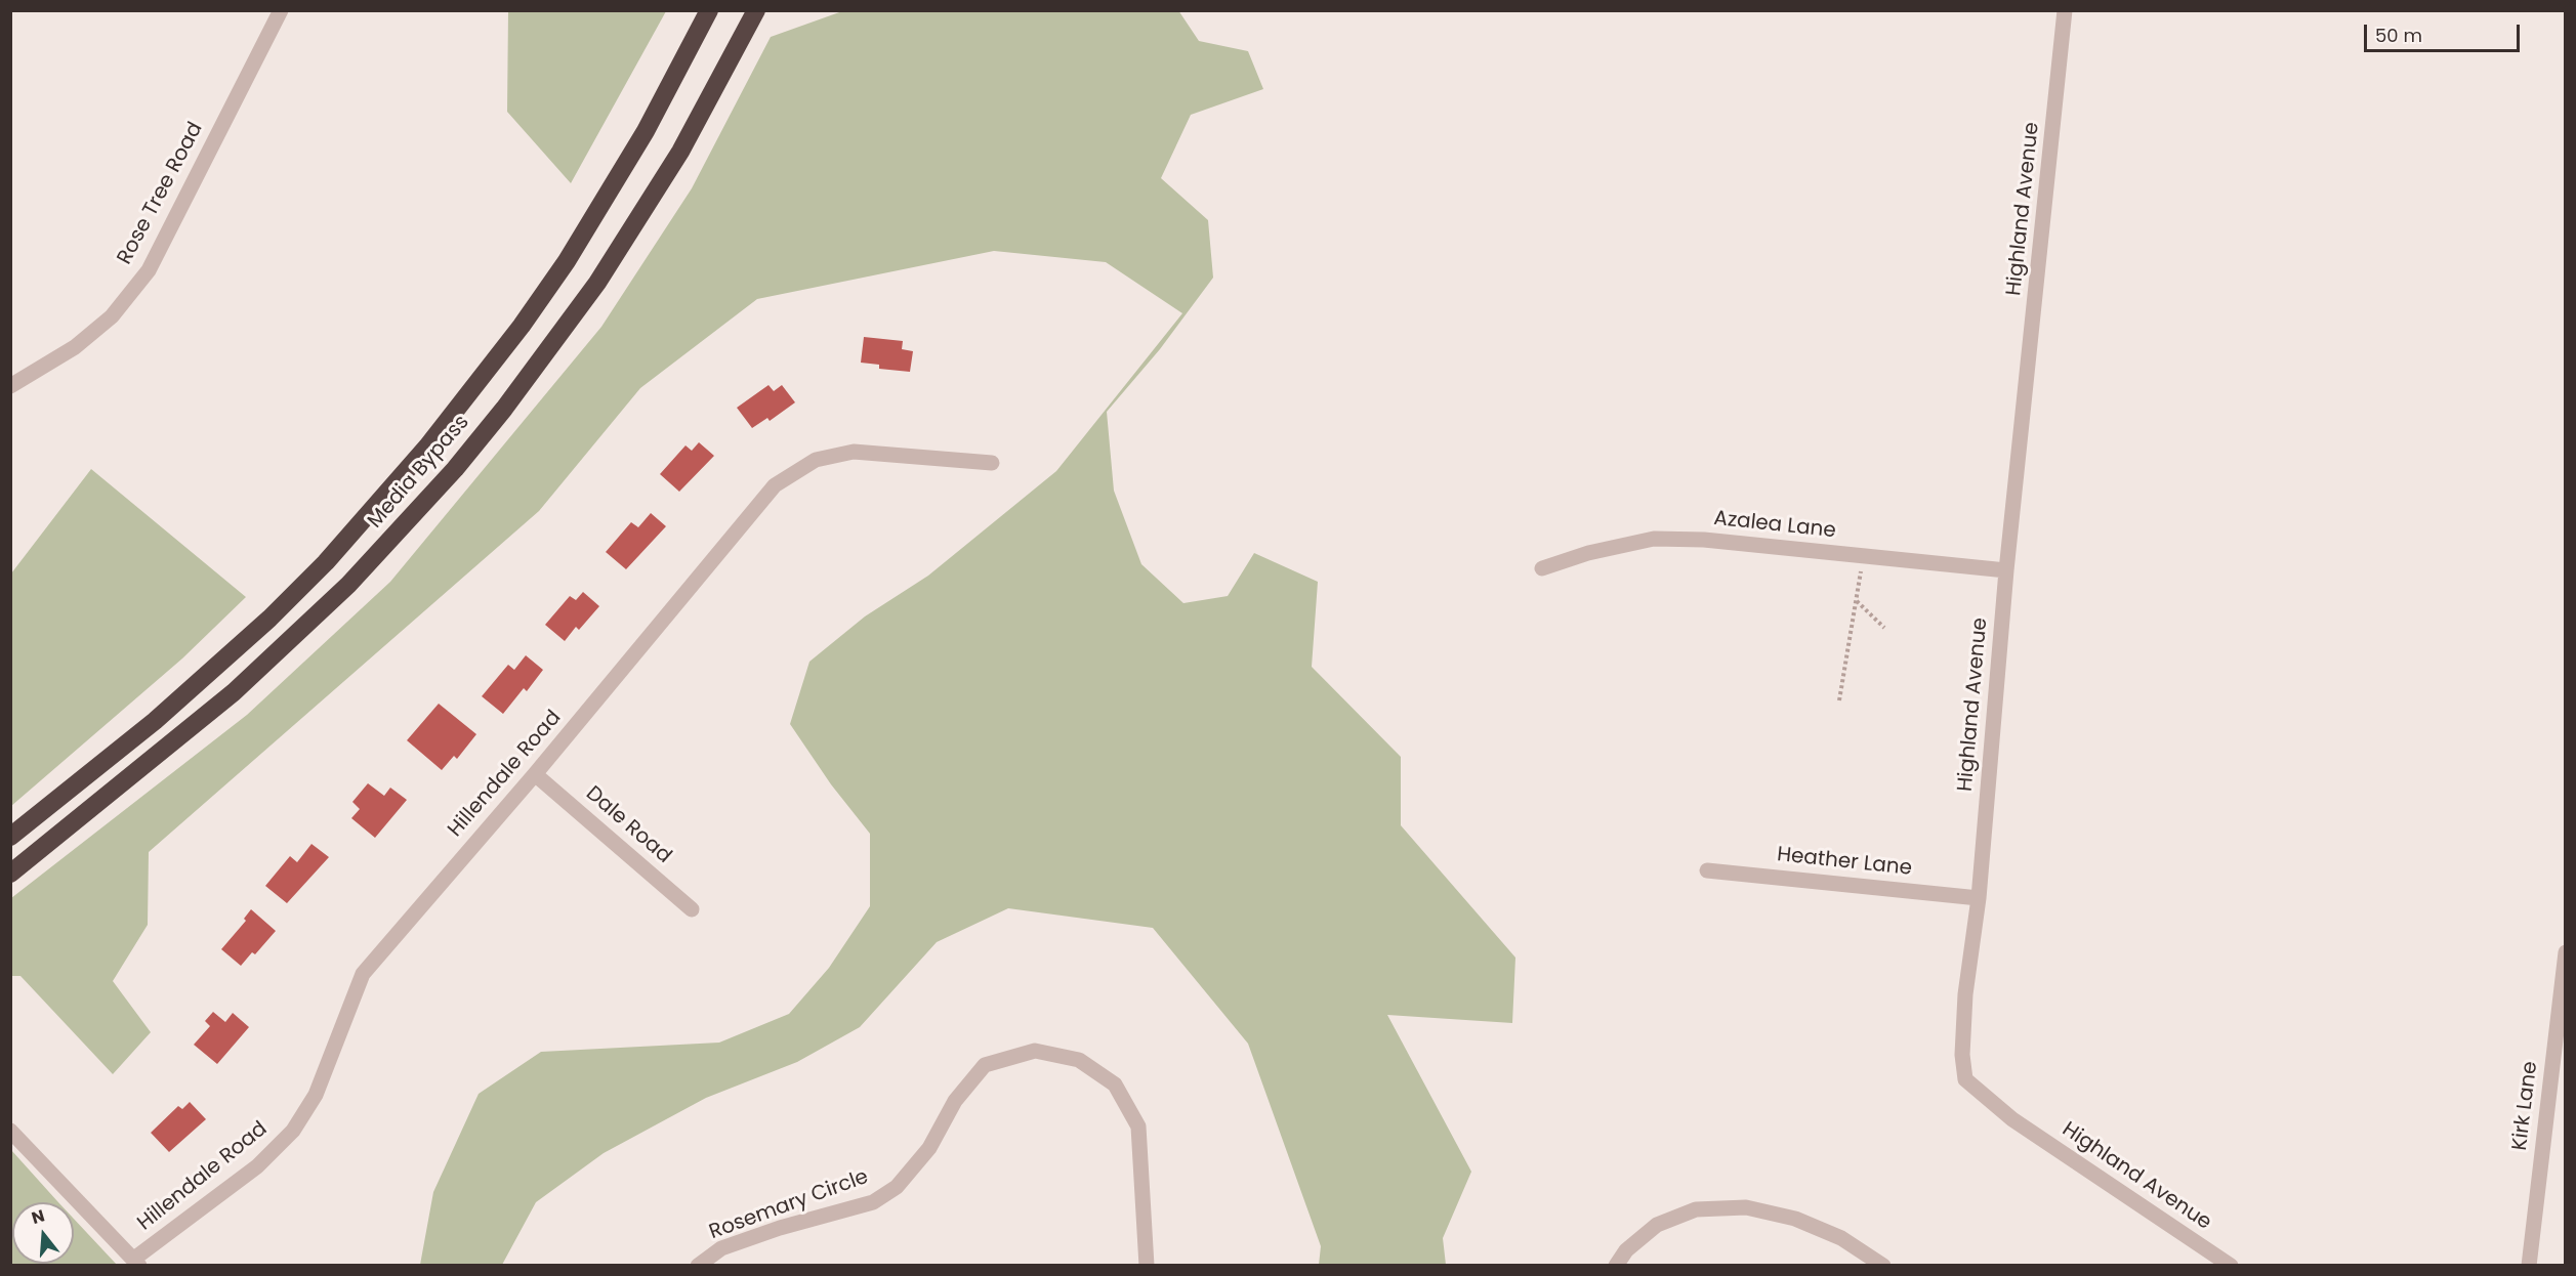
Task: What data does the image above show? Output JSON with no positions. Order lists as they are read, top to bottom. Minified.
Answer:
{"streets":{"highway":["Media Bypass"],"street":["Rose Tree Road","Highland Avenue","Azalea Lane","Hillendale Road","Dale Road","Heather Lane","Kirk Lane","Rosemary Circle"]},"crossings":[["Highland Avenue","Azalea Lane"],["Highland Avenue","Heather Lane"],["Hillendale Road","Dale Road"]],"scale_bar":"50 m","north":"top"}
